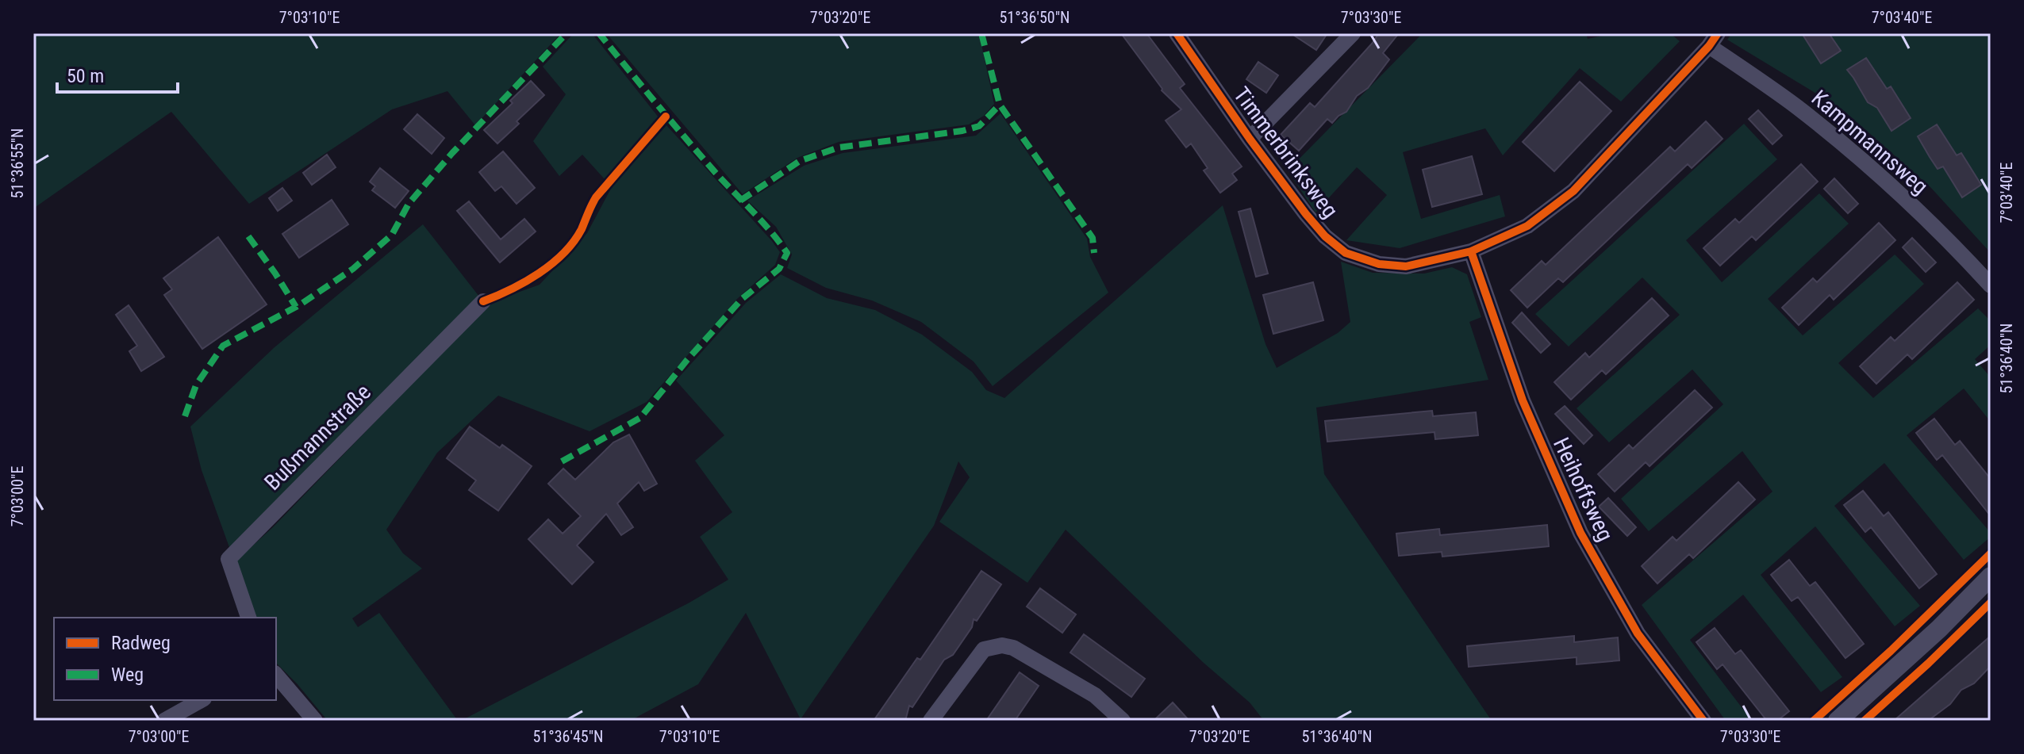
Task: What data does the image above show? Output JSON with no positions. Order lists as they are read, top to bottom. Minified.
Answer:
{"streets":{"street":["Kampmannsweg","Timmerbrinksweg","Bußmannstraße","Heihoffsweg"]},"crossings":[["Kampmannsweg","Timmerbrinksweg"],["Timmerbrinksweg","Heihoffsweg"]],"legend":["Radweg","Weg"],"scale_bar":"50 m","coordinates":["7°03'10\"E","7°03'20\"E","51°36'50\"N","7°03'30\"E","7°03'40\"E","51°36'55\"N","51°36'40\"N","7°03'00\"E","51°36'45\"N"]}
